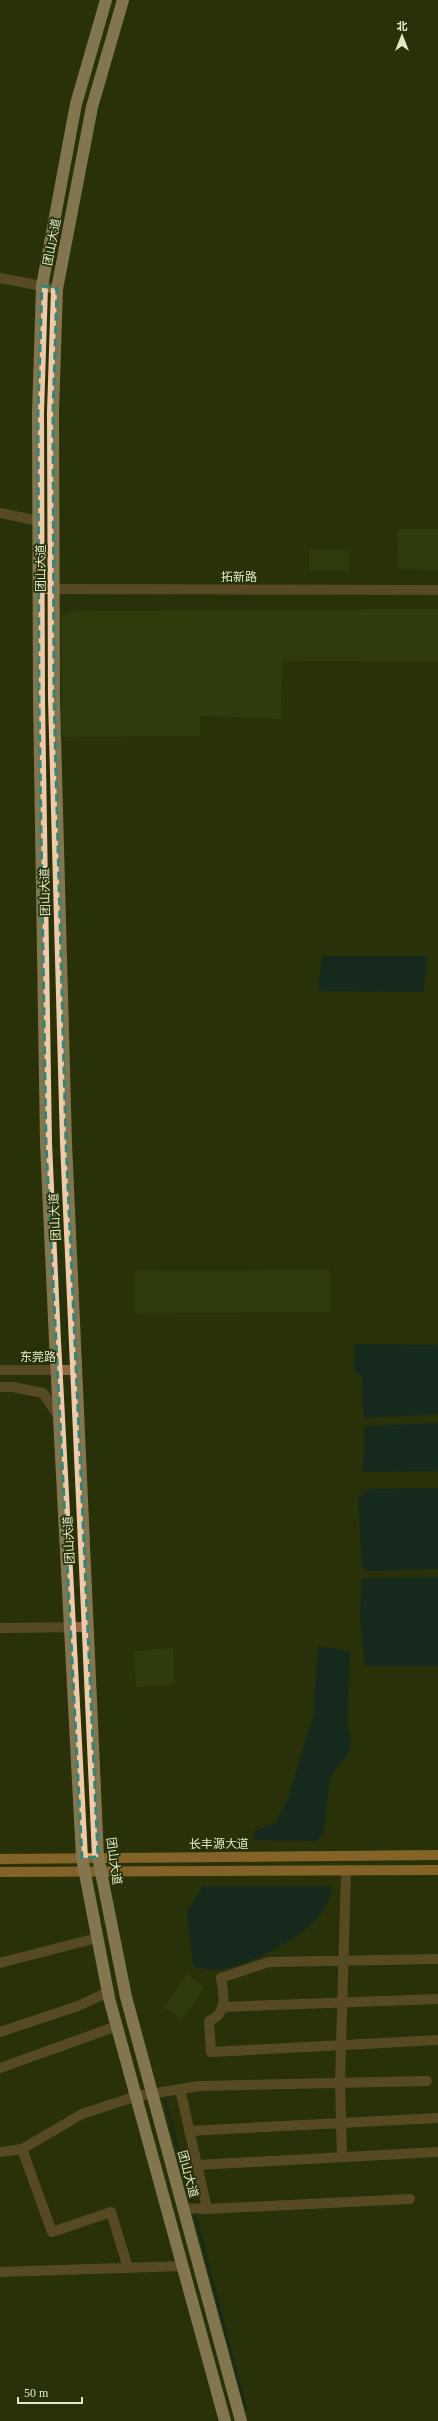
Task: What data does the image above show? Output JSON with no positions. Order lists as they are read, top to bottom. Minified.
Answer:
{"streets":{"highway":["团山大道"],"main road":["长丰源大道"],"street":["拓新路","东莞路"]},"crossings":[["团山大道","拓新路"],["团山大道","东莞路"],["团山大道","长丰源大道"]],"scale_bar":"50 m","north":"top"}
